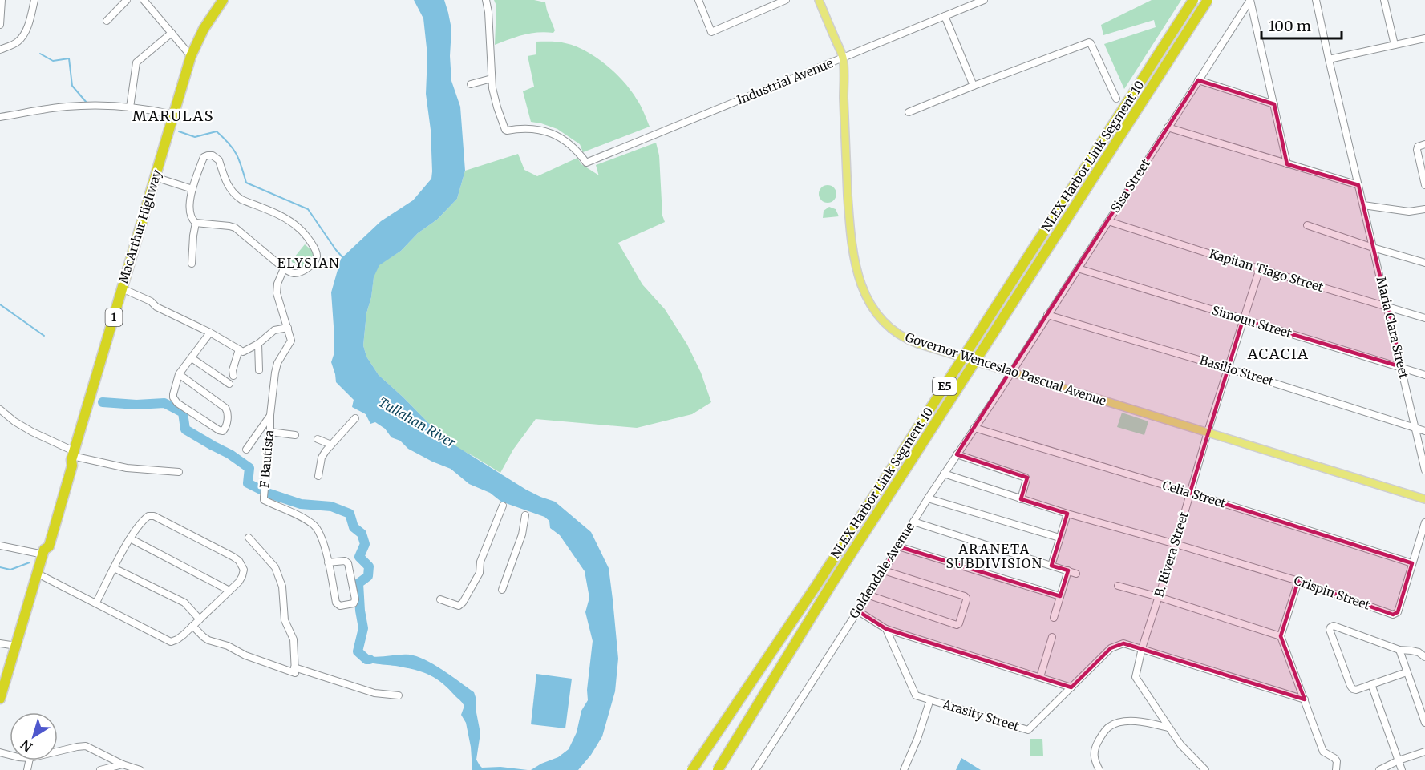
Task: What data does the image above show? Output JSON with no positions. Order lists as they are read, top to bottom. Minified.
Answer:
{"streets":{"highway":["NLEX Harbor Link Segment 10","MacArthur Highway","1","E5"],"main road":["Governor Wenceslao Pascual Avenue"],"street":["Industrial Avenue","Sisa Street","Kapitan Tiago Street","Simoun Street","Maria Clara Street","Basilio Street","F Bautista","Celia Street","B. Rivera Street","Goldendale Avenue","Crispin Street","Arasity Street"]},"crossings":[["Industrial Avenue","Governor Wenceslao Pascual Avenue"],["Sisa Street","Kapitan Tiago Street"],["Sisa Street","Simoun Street"],["Sisa Street","Governor Wenceslao Pascual Avenue"],["Sisa Street","Basilio Street"],["Sisa Street","Goldendale Avenue"],["Kapitan Tiago Street","Maria Clara Street"],["Kapitan Tiago Street","B. Rivera Street"],["Simoun Street","Maria Clara Street"],["Simoun Street","B. Rivera Street"],["Maria Clara Street","Basilio Street"],["Governor Wenceslao Pascual Avenue","B. Rivera Street"],["Governor Wenceslao Pascual Avenue","Goldendale Avenue"],["Basilio Street","B. Rivera Street"],["Celia Street","B. Rivera Street"],["Celia Street","Goldendale Avenue"],["Celia Street","Crispin Street"],["B. Rivera Street","Crispin Street"],["B. Rivera Street","Arasity Street"],["Goldendale Avenue","Crispin Street"]],"districts":["MARULAS","ELYSIAN","ACACIA","ARANETA SUBDIVISION"],"water":["Tullahan River"],"scale_bar":"100 m","north":"bottom left"}
